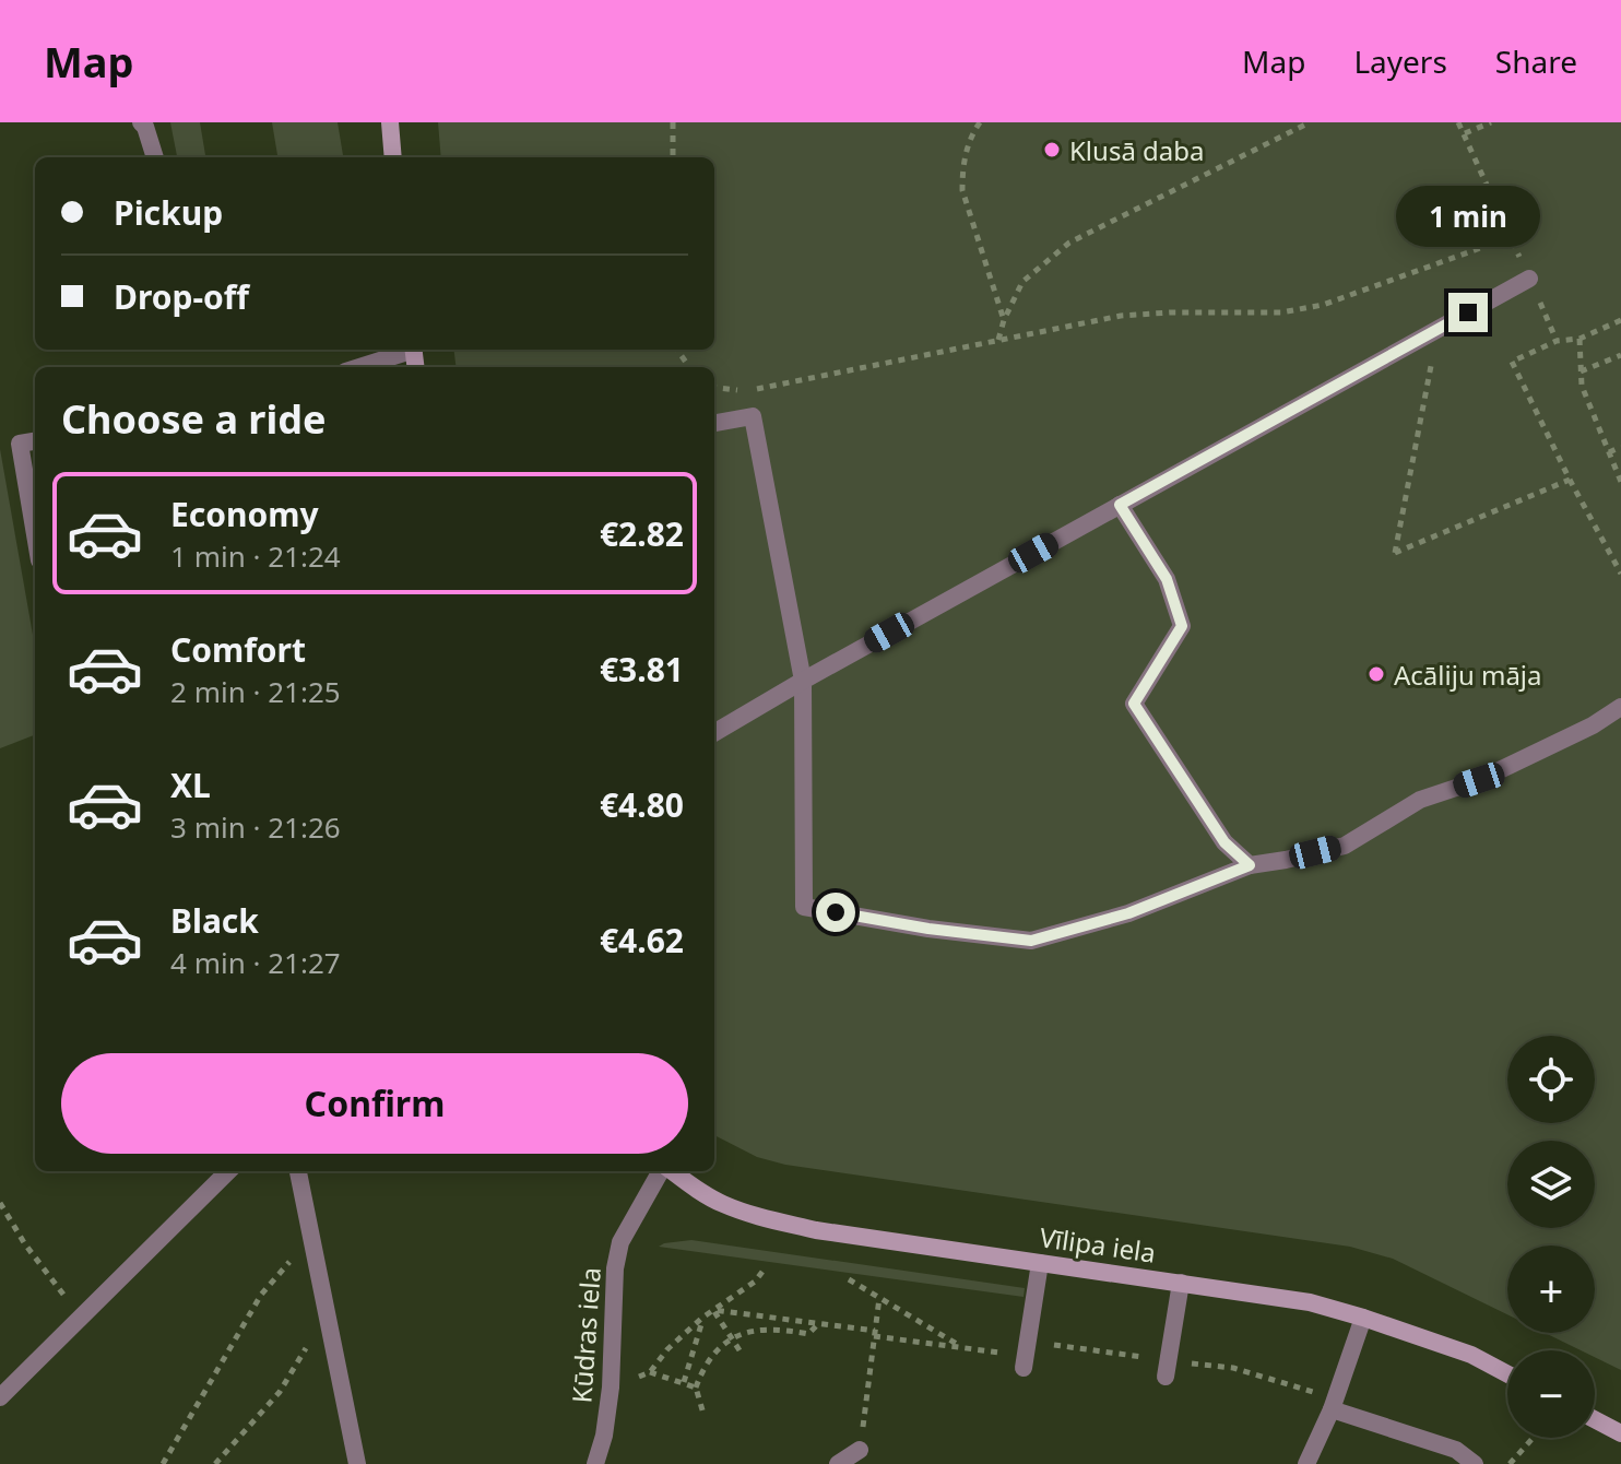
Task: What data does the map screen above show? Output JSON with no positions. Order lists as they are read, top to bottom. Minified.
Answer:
{"streets":{"street":["Vīlipa iela","Kūdras iela"]},"places":["Klusā daba","Acāliju māja"],"page":{"header":"Map","nav":["Map","Layers","Share"],"banner":["Pickup","Drop-off"],"bubble":"1 min","heading":"Choose a ride","list":[{"name":"Economy","note":"1 min · 21:24","value":"€2.82"},{"name":"Comfort","note":"2 min · 21:25","value":"€3.81"},{"name":"XL","note":"3 min · 21:26","value":"€4.80"},{"name":"Black","note":"4 min · 21:27","value":"€4.62"}],"map_buttons":["+","−"],"buttons":"Confirm"}}
